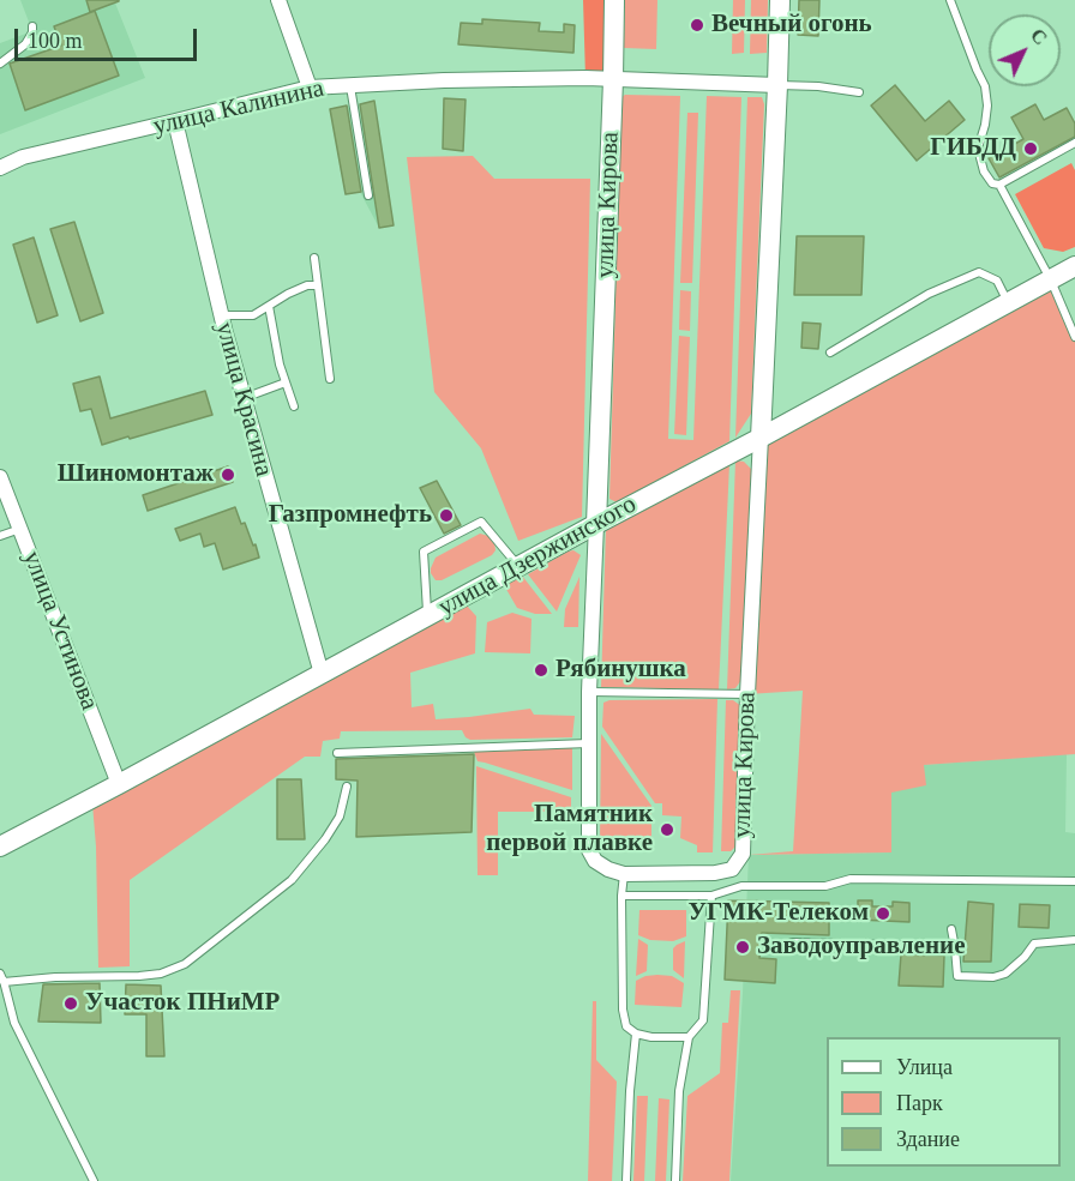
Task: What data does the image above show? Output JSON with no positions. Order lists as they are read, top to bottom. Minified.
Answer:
{"streets":{"street":["улица Калинина","улица Кирова","улица Красина","улица Дзержинского","улица Устинова"]},"crossings":[["улица Калинина","улица Кирова"],["улица Калинина","улица Красина"],["улица Кирова","улица Дзержинского"],["улица Красина","улица Дзержинского"],["улица Дзержинского","улица Устинова"]],"places":["Вечный огонь","ГИБДД","Шиномонтаж","Газпромнефть","Рябинушка","Памятник первой плавке","УГМК-Телеком","Заводоуправление","Участок ПНиМР"],"legend":["Улица","Парк","Здание"],"scale_bar":"100 m","north":"top right"}
